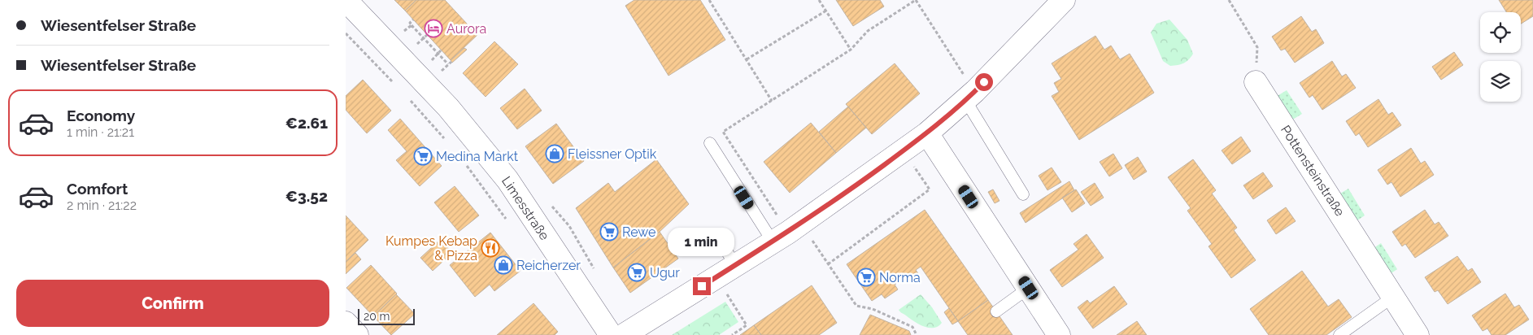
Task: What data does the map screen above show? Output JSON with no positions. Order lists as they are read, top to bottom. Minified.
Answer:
{"streets":{"street":["Pottensteinstraße","Limesstraße"]},"places":{"hotel":["Aurora"],"shop":["Fleissner Optik","Reicherzer"],"supermarket":["Medina Markt","Rewe","Ugur","Norma"],"restaurant":["Kumpes Kebap & Pizza"]},"scale_bar":"20 m","page":{"banner":["Wiesentfelser Straße","Wiesentfelser Straße"],"list":[{"name":"Economy","note":"1 min · 21:21","value":"€2.61"},{"name":"Comfort","note":"2 min · 21:22","value":"€3.52"}],"bubble":"1 min","buttons":"Confirm","scale":"20 m"}}
